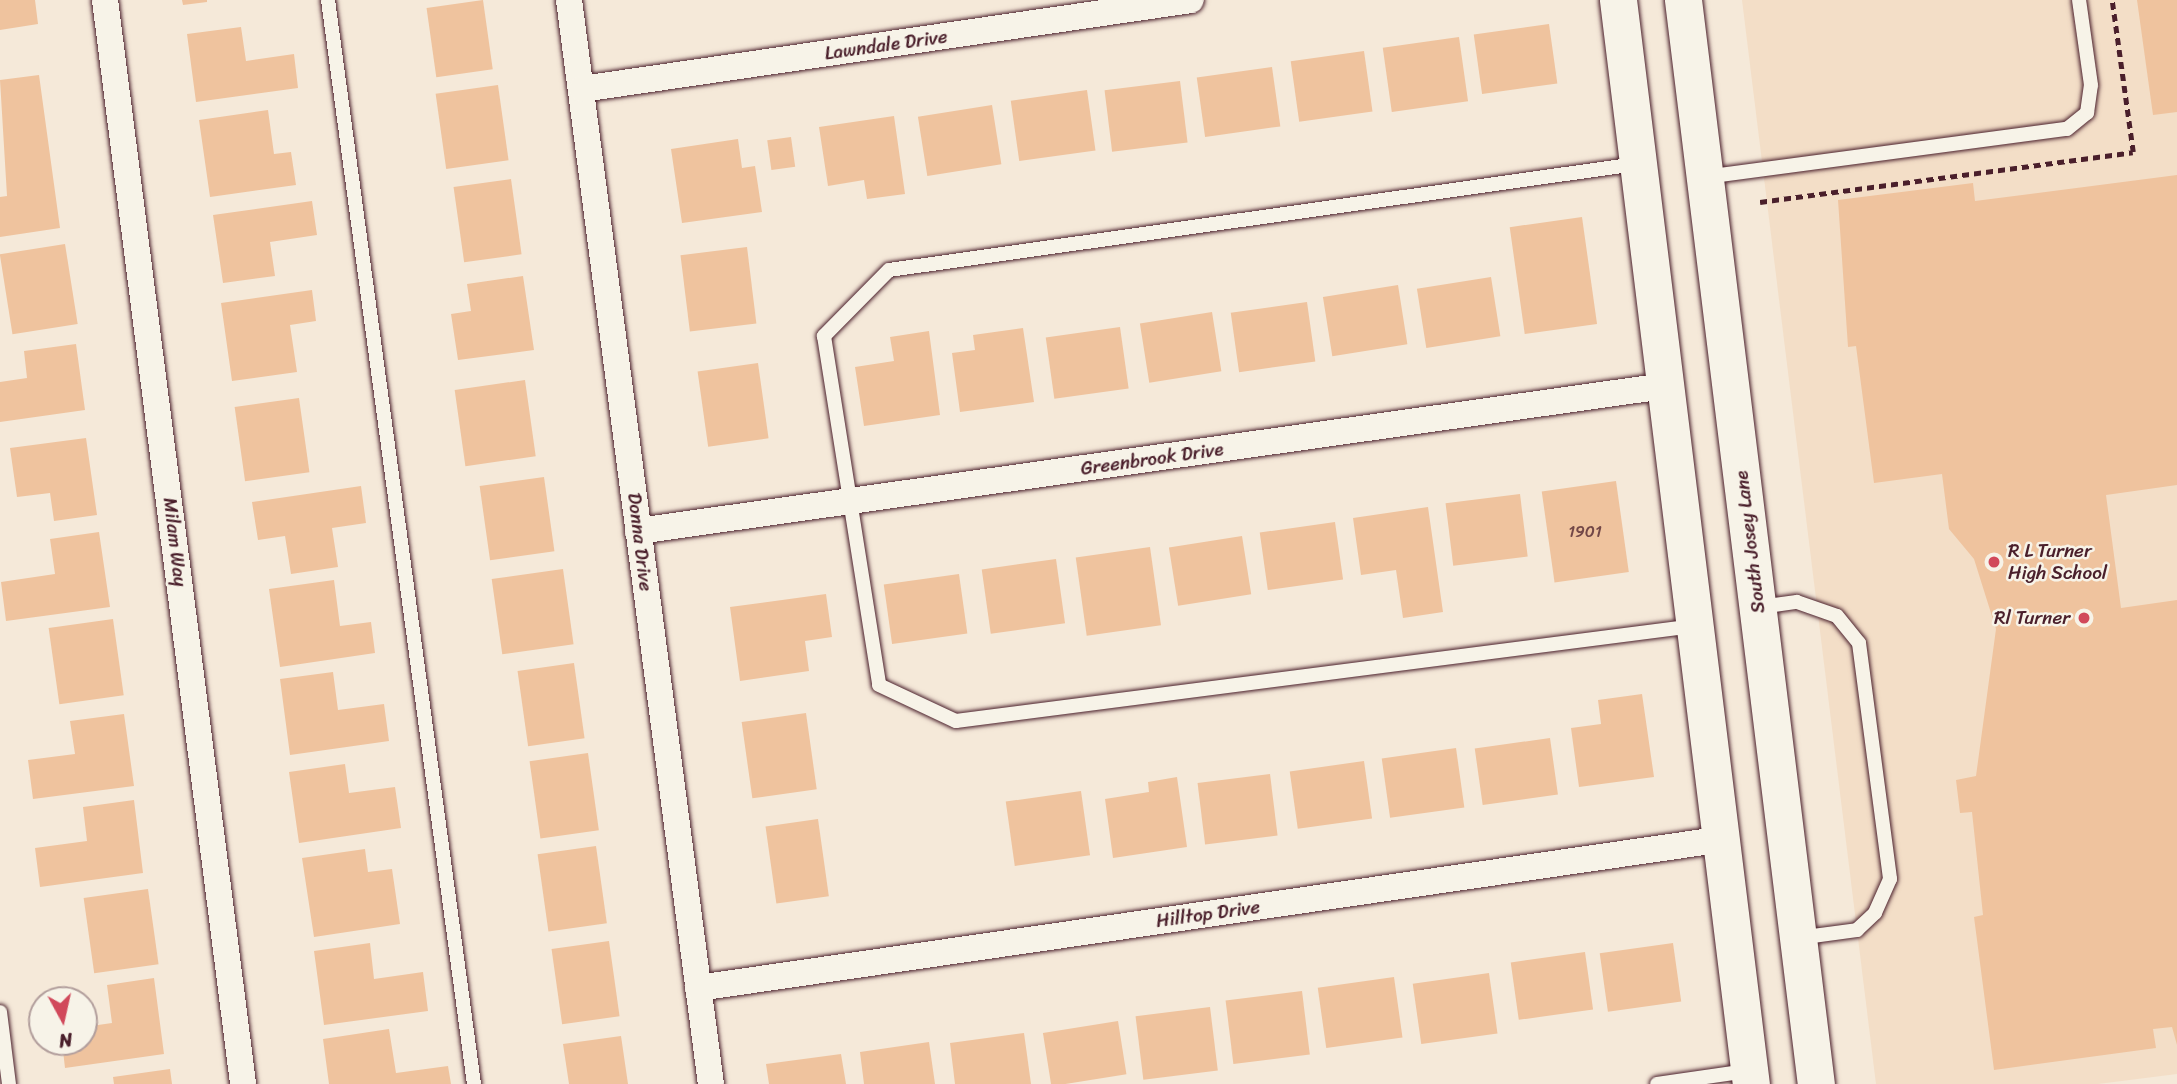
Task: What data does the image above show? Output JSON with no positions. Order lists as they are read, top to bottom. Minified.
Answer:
{"streets":{"main road":["South Josey Lane"],"street":["Lawndale Drive","Greenbrook Drive","Milam Way","Donna Drive","Hilltop Drive"]},"crossings":[["Lawndale Drive","Donna Drive"],["Greenbrook Drive","Donna Drive"],["Donna Drive","Hilltop Drive"]],"places":["R L Turner High School","Rl Turner"],"house_numbers":["1901"],"north":"bottom"}
